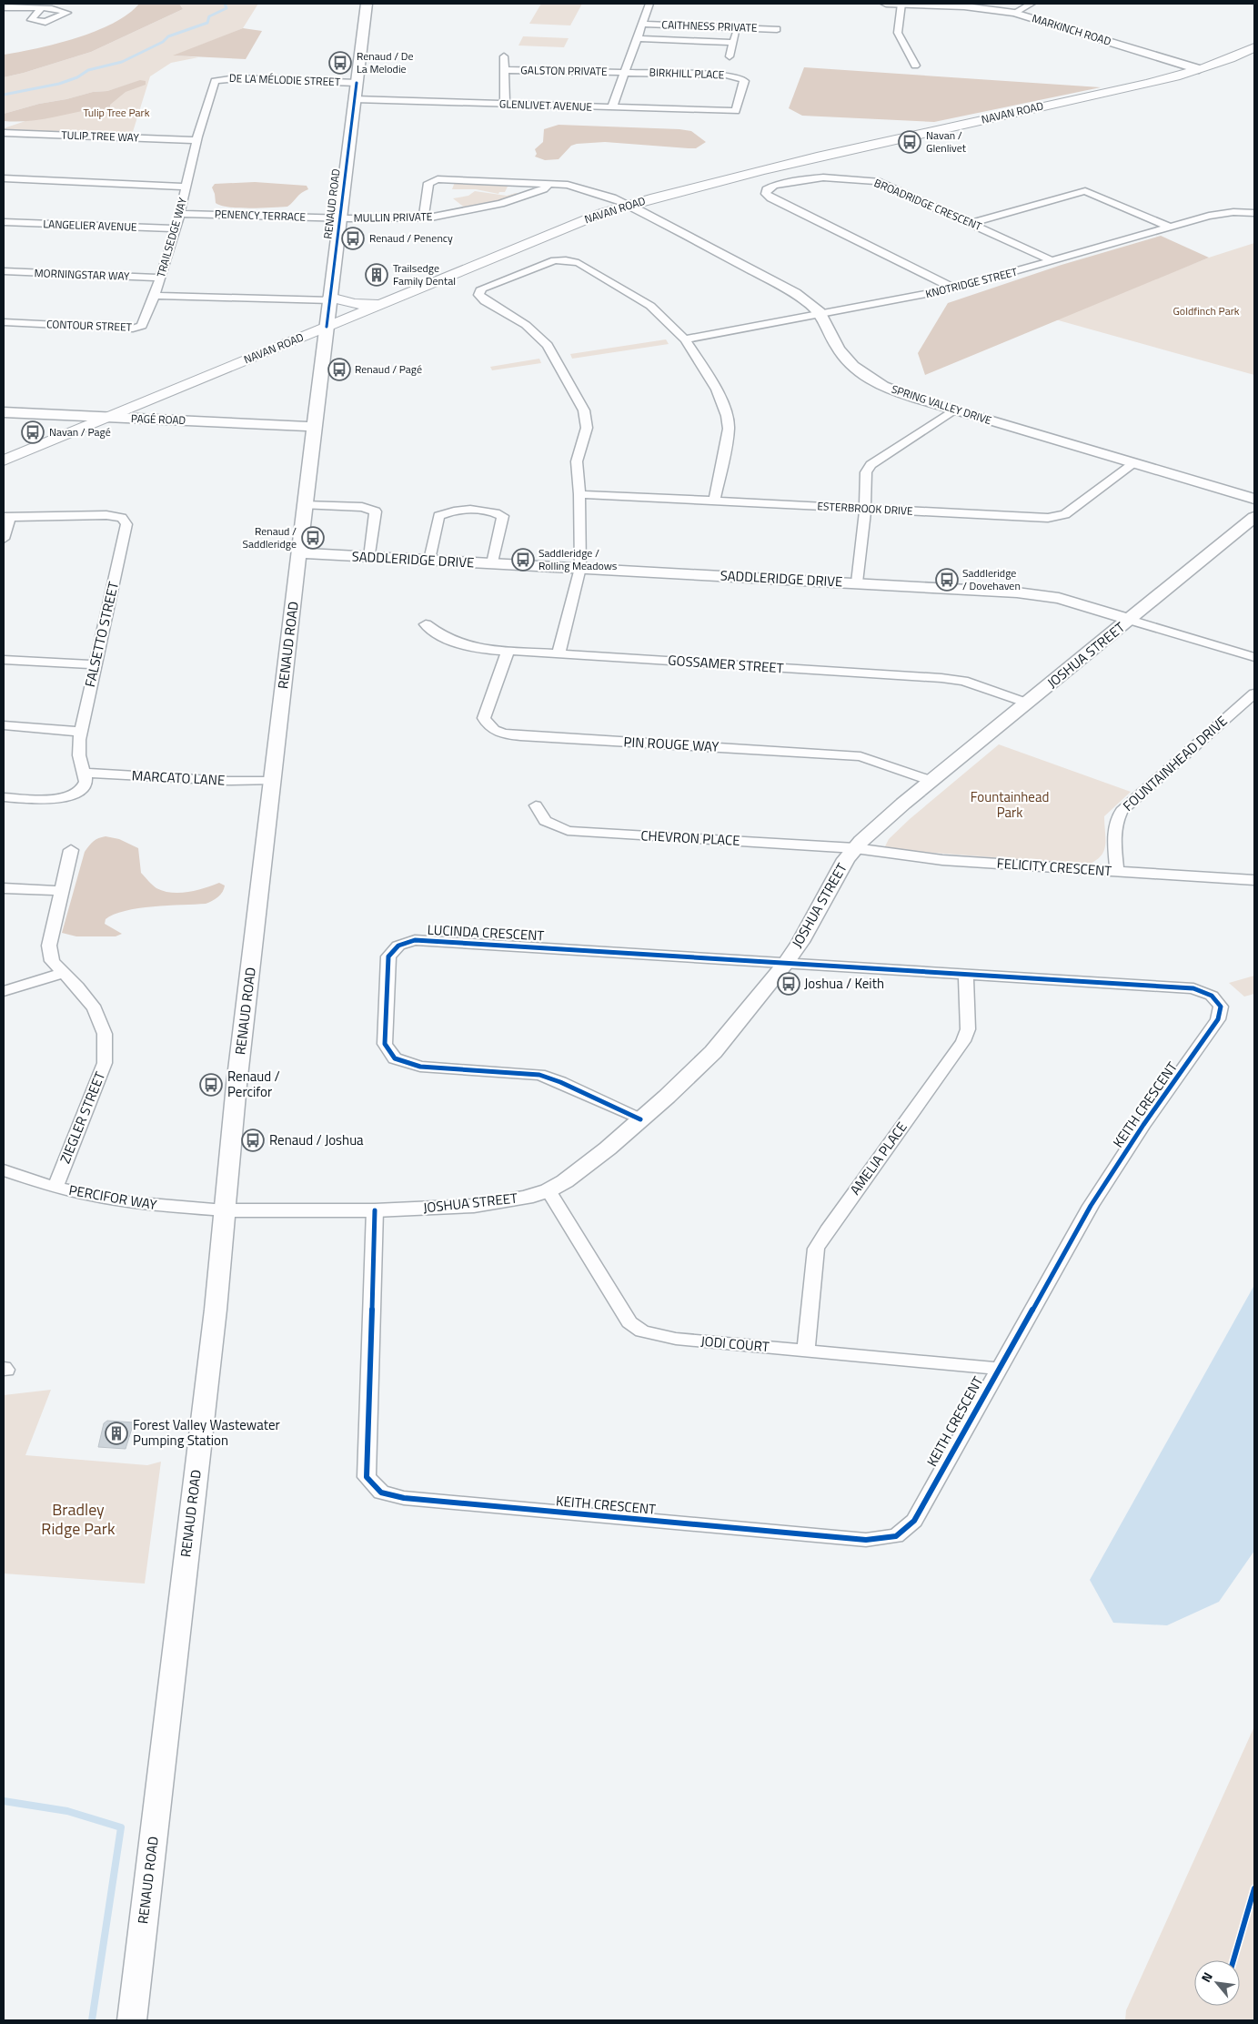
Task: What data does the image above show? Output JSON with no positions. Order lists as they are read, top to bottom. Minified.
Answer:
{"streets":{"main road":["NAVAN ROAD"],"street":["CAITHNESS PRIVATE","MARKINCH ROAD","GALSTON PRIVATE","BIRKHILL PLACE","DE LA MÉLODIE STREET","GLENLIVET AVENUE","TULIP TREE WAY","RENAUD ROAD","BROADRIDGE CRESCENT","PENENCY TERRACE","MULLIN PRIVATE","LANGELIER AVENUE","TRAILSEDGE WAY","MORNINGSTAR WAY","KNOTRIDGE STREET","CONTOUR STREET","SPRING VALLEY DRIVE","PAGÉ ROAD","ESTERBROOK DRIVE","SADDLERIDGE DRIVE","FALSETTO STREET","JOSHUA STREET","GOSSAMER STREET","PIN ROUGE WAY","FOUNTAINHEAD DRIVE","MARCATO LANE","CHEVRON PLACE","FELICITY CRESCENT","LUCINDA CRESCENT","KEITH CRESCENT","ZIEGLER STREET","AMELIA PLACE","PERCIFOR WAY","JODI COURT"]},"crossings":[["MARKINCH ROAD","NAVAN ROAD"],["GALSTON PRIVATE","BIRKHILL PLACE"],["GALSTON PRIVATE","GLENLIVET AVENUE"],["BIRKHILL PLACE","GLENLIVET AVENUE"],["DE LA MÉLODIE STREET","TULIP TREE WAY"],["DE LA MÉLODIE STREET","RENAUD ROAD"],["DE LA MÉLODIE STREET","TRAILSEDGE WAY"],["GLENLIVET AVENUE","RENAUD ROAD"],["NAVAN ROAD","RENAUD ROAD"],["NAVAN ROAD","SPRING VALLEY DRIVE"],["NAVAN ROAD","PAGÉ ROAD"],["RENAUD ROAD","PENENCY TERRACE"],["RENAUD ROAD","MULLIN PRIVATE"],["RENAUD ROAD","TRAILSEDGE WAY"],["RENAUD ROAD","PAGÉ ROAD"],["RENAUD ROAD","SADDLERIDGE DRIVE"],["RENAUD ROAD","JOSHUA STREET"],["RENAUD ROAD","MARCATO LANE"],["RENAUD ROAD","PERCIFOR WAY"],["BROADRIDGE CRESCENT","KNOTRIDGE STREET"],["PENENCY TERRACE","MULLIN PRIVATE"],["PENENCY TERRACE","TRAILSEDGE WAY"],["LANGELIER AVENUE","TRAILSEDGE WAY"],["TRAILSEDGE WAY","MORNINGSTAR WAY"],["TRAILSEDGE WAY","CONTOUR STREET"],["KNOTRIDGE STREET","SPRING VALLEY DRIVE"],["SPRING VALLEY DRIVE","ESTERBROOK DRIVE"],["SADDLERIDGE DRIVE","JOSHUA STREET"],["FALSETTO STREET","MARCATO LANE"],["JOSHUA STREET","GOSSAMER STREET"],["JOSHUA STREET","PIN ROUGE WAY"],["JOSHUA STREET","CHEVRON PLACE"],["JOSHUA STREET","FELICITY CRESCENT"],["JOSHUA STREET","LUCINDA CRESCENT"],["JOSHUA STREET","KEITH CRESCENT"],["JOSHUA STREET","PERCIFOR WAY"],["JOSHUA STREET","JODI COURT"],["GOSSAMER STREET","PIN ROUGE WAY"],["FOUNTAINHEAD DRIVE","FELICITY CRESCENT"],["CHEVRON PLACE","FELICITY CRESCENT"],["LUCINDA CRESCENT","KEITH CRESCENT"],["KEITH CRESCENT","AMELIA PLACE"],["KEITH CRESCENT","JODI COURT"],["ZIEGLER STREET","PERCIFOR WAY"],["AMELIA PLACE","JODI COURT"]],"parks":["Tulip Tree Park","Goldfinch Park","Fountainhead Park","Bradley Ridge Park"],"places":{"bus stop":["Renaud / De La Melodie","Navan / Glenlivet","Renaud / Penency","Renaud / Pagé","Navan / Pagé","Renaud / Saddleridge","Saddleridge / Rolling Meadows","Saddleridge / Dovehaven","Joshua / Keith","Renaud / Percifor","Renaud / Joshua"],"building":["Trailsedge Family Dental","Forest Valley Wastewater Pumping Station"]},"north":"top left"}
